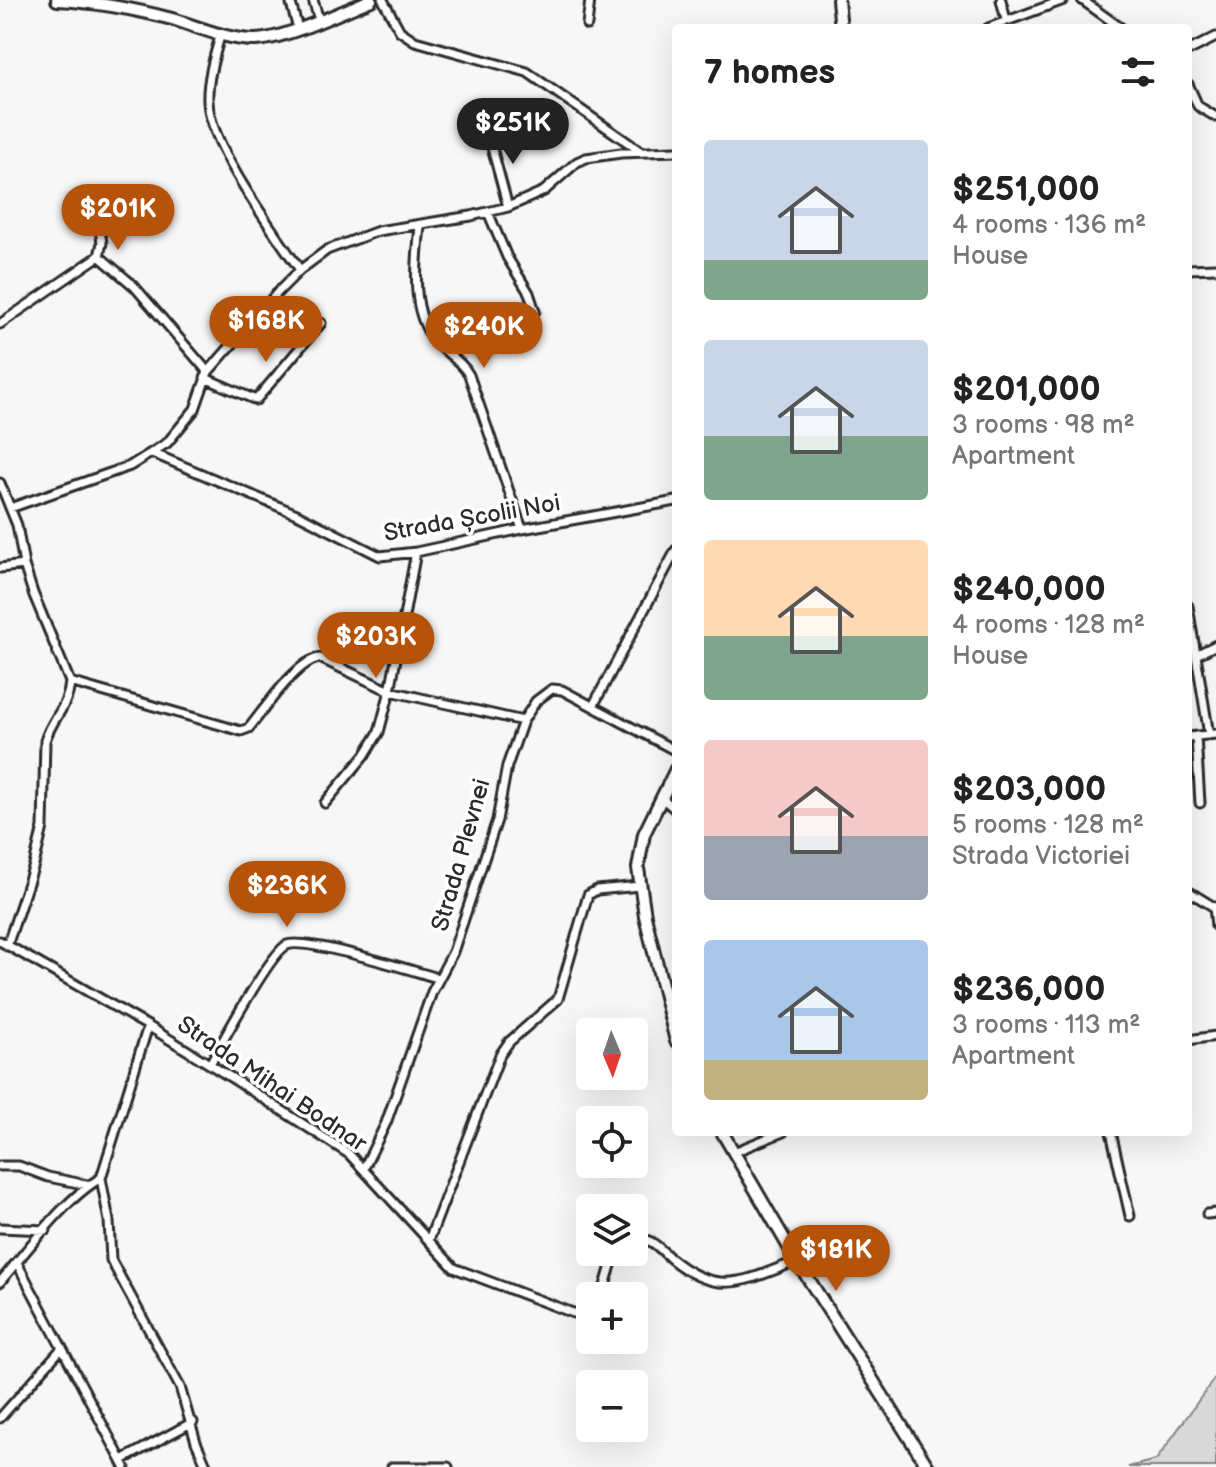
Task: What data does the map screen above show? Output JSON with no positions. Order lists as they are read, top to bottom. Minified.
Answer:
{"streets":{"street":["Strada Școlii Noi","Strada Plevnei","Strada Mihai Bodnar"]},"crossings":[["Strada Plevnei","Strada Mihai Bodnar"]],"north":"bottom","page":{"heading":"7 homes","price":["$251K","$201K","$168K","$240K","$203K","$236K","$181K"],"list":[{"name":"$251,000","note":"4 rooms · 136 m² · House"},{"name":"$201,000","note":"3 rooms · 98 m² · Apartment"},{"name":"$240,000","note":"4 rooms · 128 m² · House"},{"name":"$203,000","note":"5 rooms · 128 m² · Strada Victoriei"},{"name":"$236,000","note":"3 rooms · 113 m² · Apartment"}],"map_buttons":["+","−"]}}
